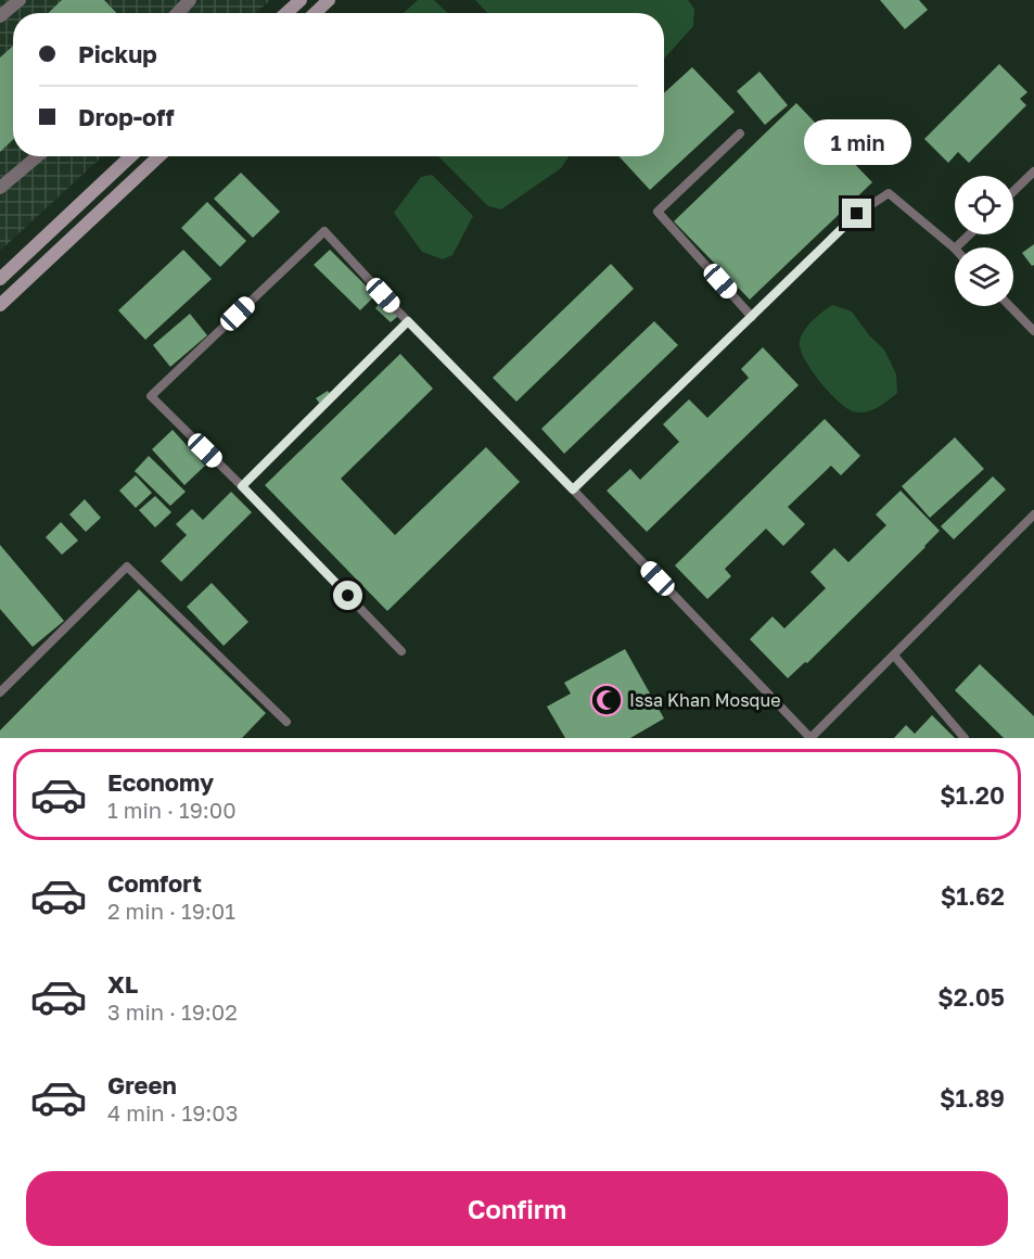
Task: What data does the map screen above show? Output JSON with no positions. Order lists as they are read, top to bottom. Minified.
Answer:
{"places":{"mosque":["Issa Khan Mosque"]},"page":{"banner":["Pickup","Drop-off"],"bubble":"1 min","list":[{"name":"Economy","note":"1 min · 19:00","value":"$1.20"},{"name":"Comfort","note":"2 min · 19:01","value":"$1.62"},{"name":"XL","note":"3 min · 19:02","value":"$2.05"},{"name":"Green","note":"4 min · 19:03","value":"$1.89"}],"buttons":"Confirm"}}
